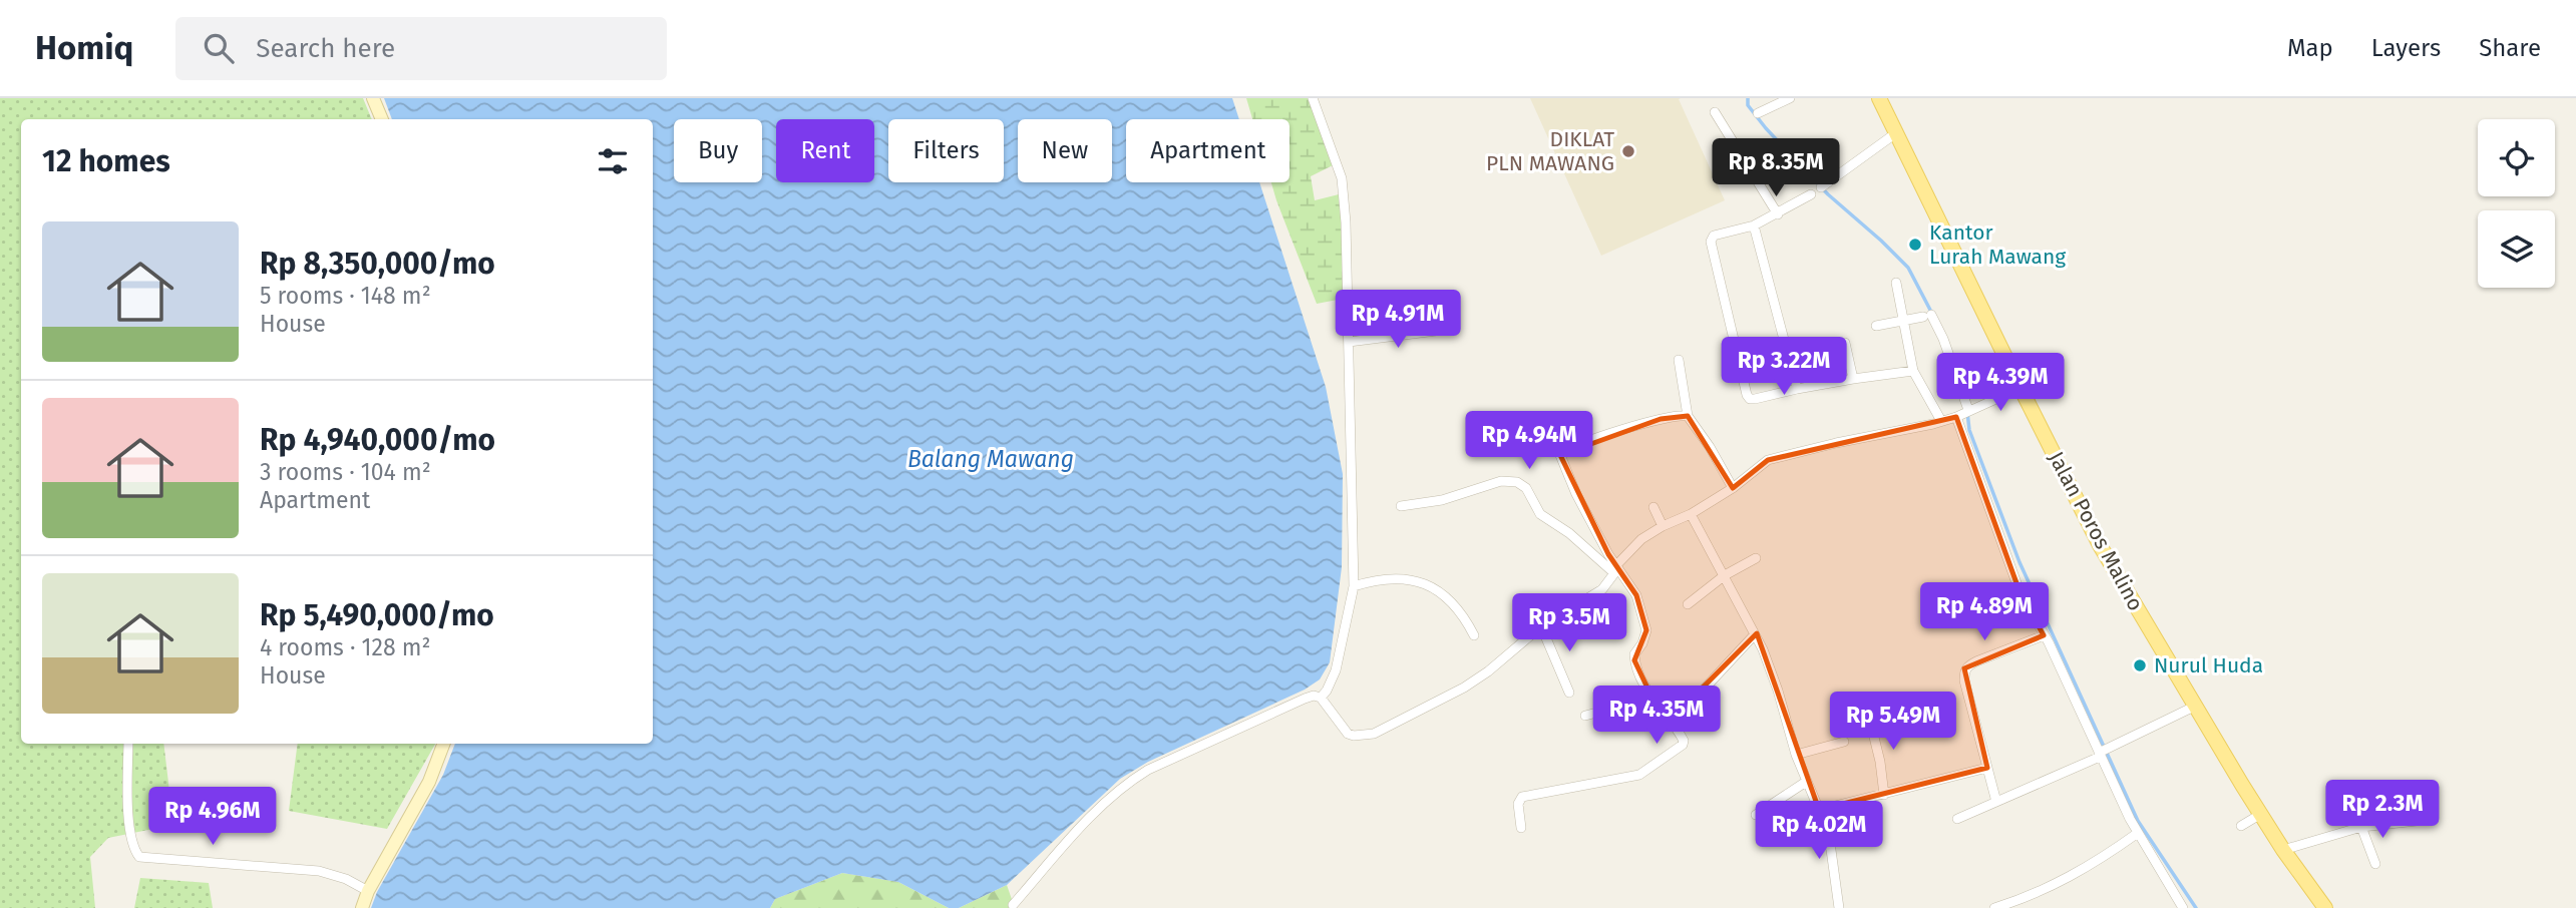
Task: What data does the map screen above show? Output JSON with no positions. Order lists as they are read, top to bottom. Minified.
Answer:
{"streets":{"main road":["Jalan Poros Malino"]},"water":["Balang Mawang"],"places":["DIKLAT PLN MAWANG","Kantor Lurah Mawang","Nurul Huda"],"page":{"header":"Homiq","search":"Search here","nav":["Map","Layers","Share"],"chip":["Buy","Rent","Filters","New","Apartment"],"heading":"12 homes","price":["Rp 8.35M","Rp 4.91M","Rp 3.22M","Rp 4.39M","Rp 4.94M","Rp 4.89M","Rp 3.5M","Rp 4.35M","Rp 5.49M","Rp 2.3M","Rp 4.96M","Rp 4.02M"],"list":[{"name":"Rp 8,350,000/mo","note":"5 rooms · 148 m² · House"},{"name":"Rp 4,940,000/mo","note":"3 rooms · 104 m² · Apartment"},{"name":"Rp 5,490,000/mo","note":"4 rooms · 128 m² · House"}]}}
